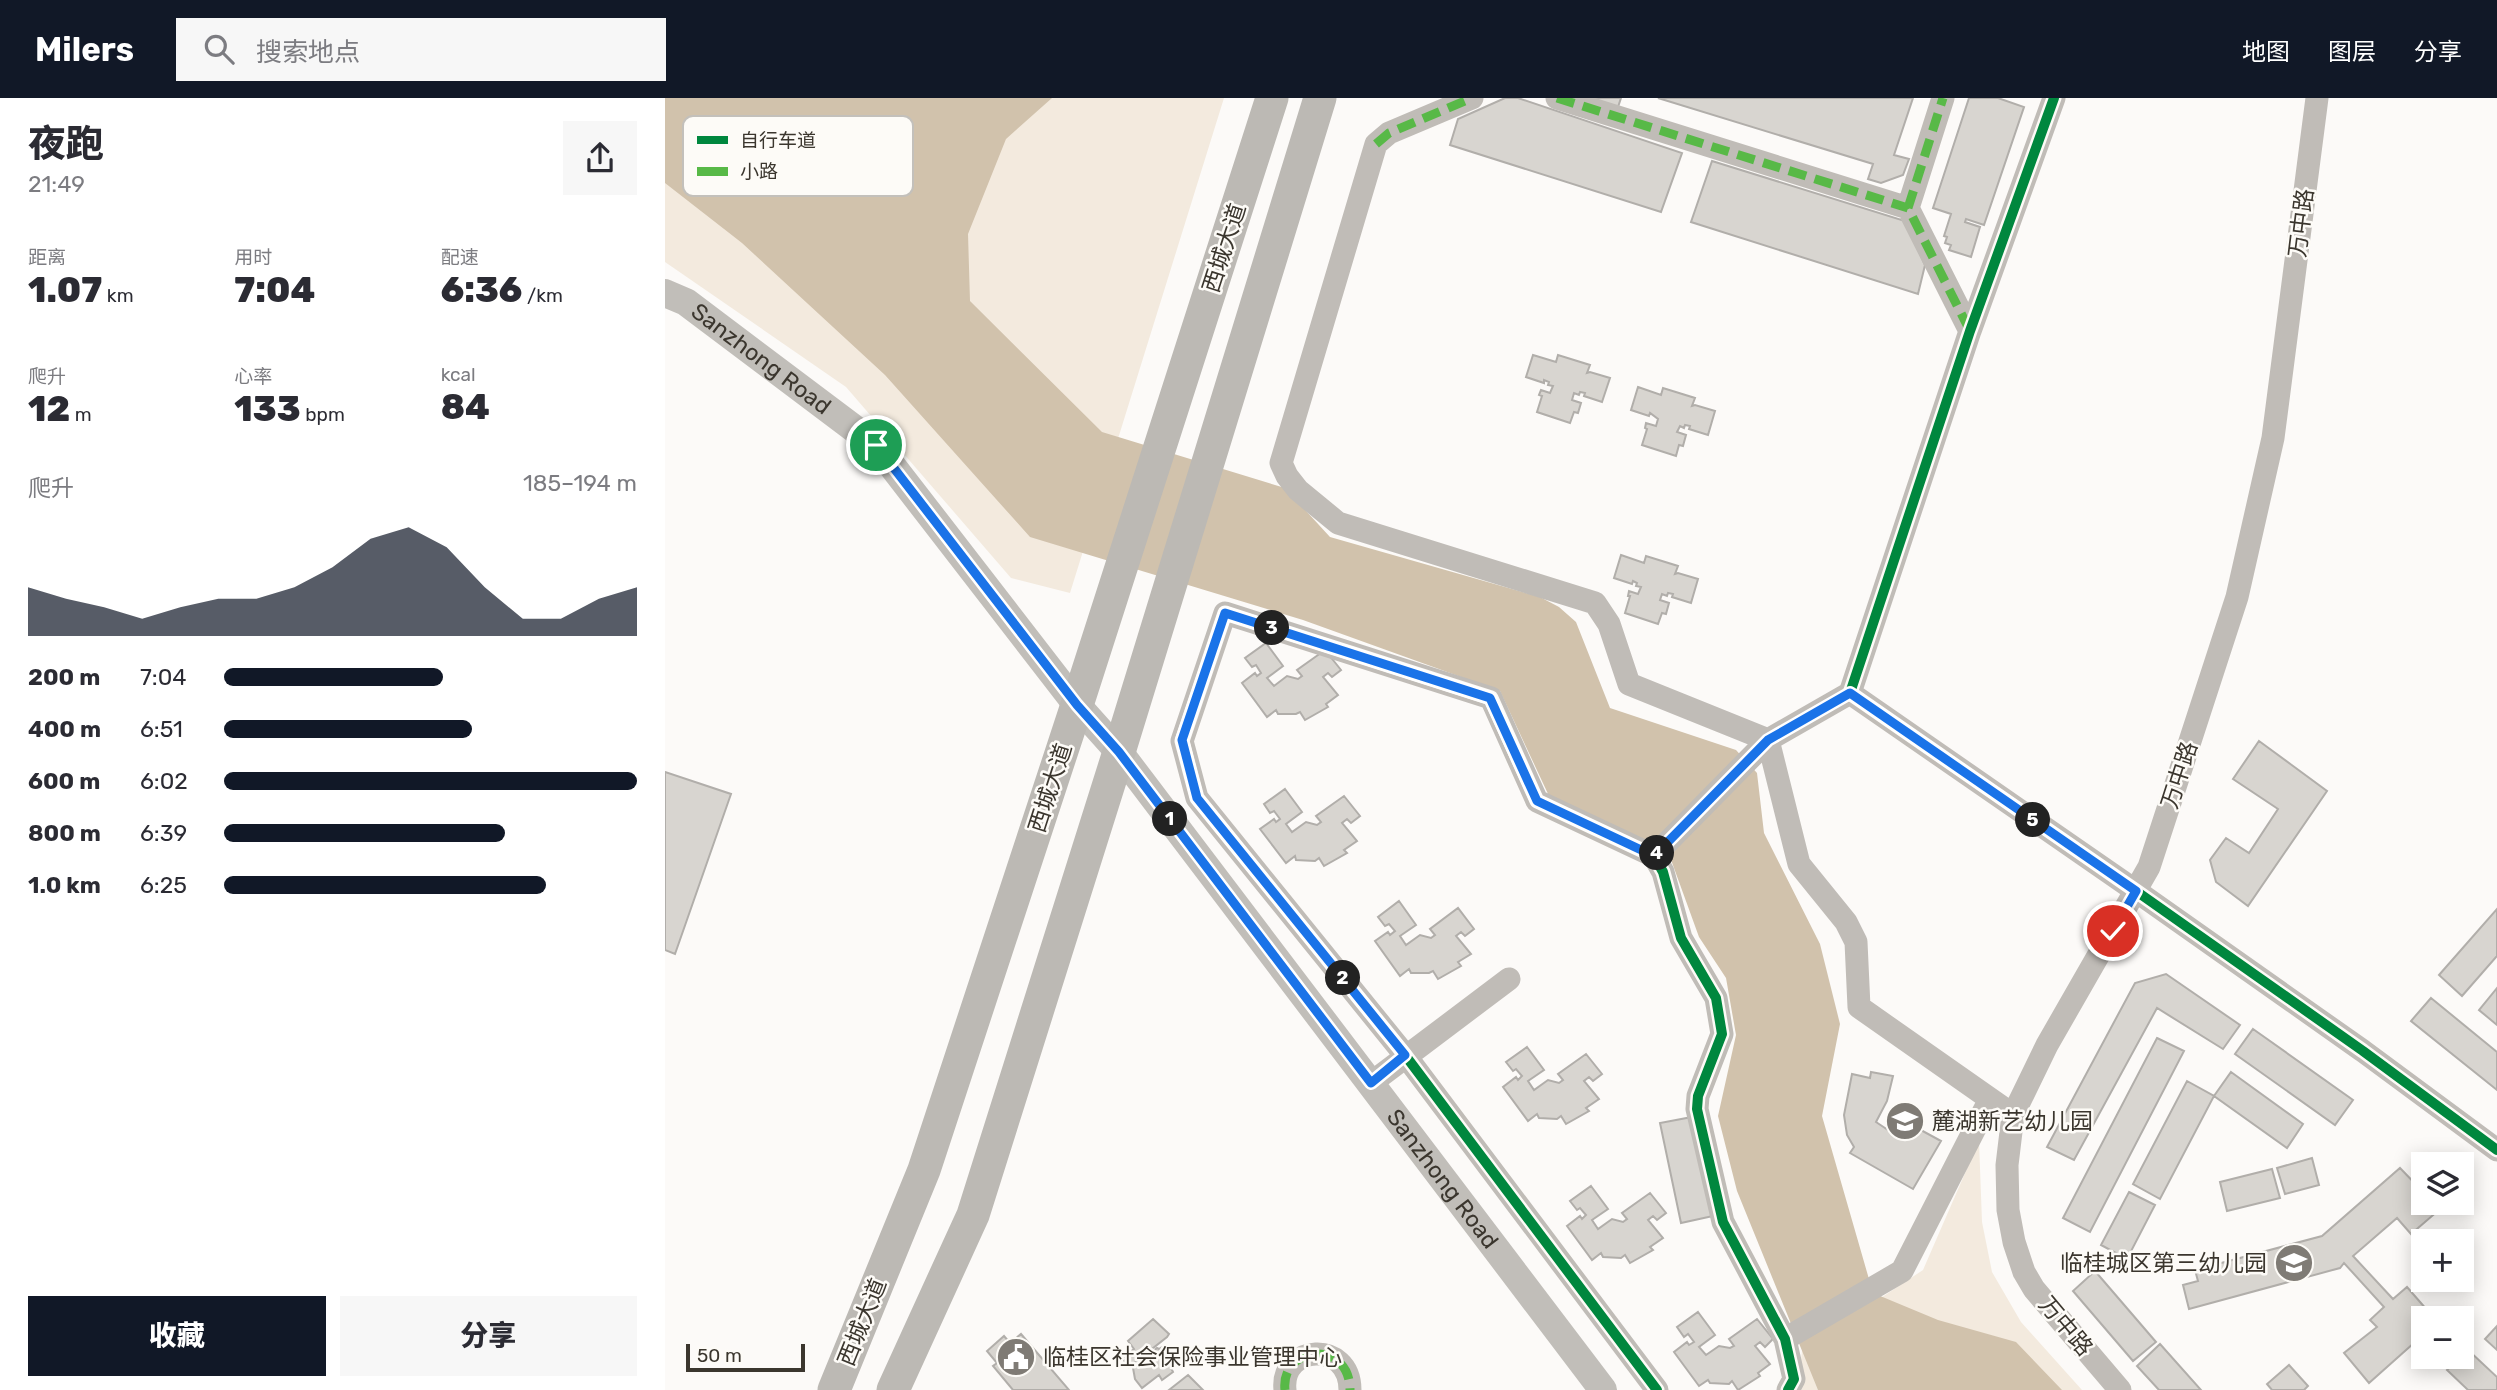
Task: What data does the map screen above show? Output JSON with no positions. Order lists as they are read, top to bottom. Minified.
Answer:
{"streets":{"highway":["西城大道"],"main road":["Sanzhong Road"],"street":["万中路"]},"crossings":[["西城大道","Sanzhong Road"]],"places":{"school or university":["麓湖新艺幼儿园","临桂城区第三幼儿园"],"public building":["临桂区社会保险事业管理中心"]},"legend":["自行车道","小路"],"scale_bar":"50 m","page":{"header":"Milers","search":"搜索地点","nav":["地图","图层","分享"],"heading":["夜跑","21:49"],"stats":[["距离","1.07 km"],["用时","7:04"],["配速","6:36 /km"],["爬升","12 m"],["心率","133 bpm"],["kcal","84"]],"chart":["爬升","185–194 m"],"pins":["3","1","5","4","2"],"list":[{"name":"200 m","note":"7:04"},{"name":"400 m","note":"6:51"},{"name":"600 m","note":"6:02"},{"name":"800 m","note":"6:39"},{"name":"1.0 km","note":"6:25"}],"map_buttons":["+","−"],"buttons":["收藏","分享"],"scale":"50 m"}}
